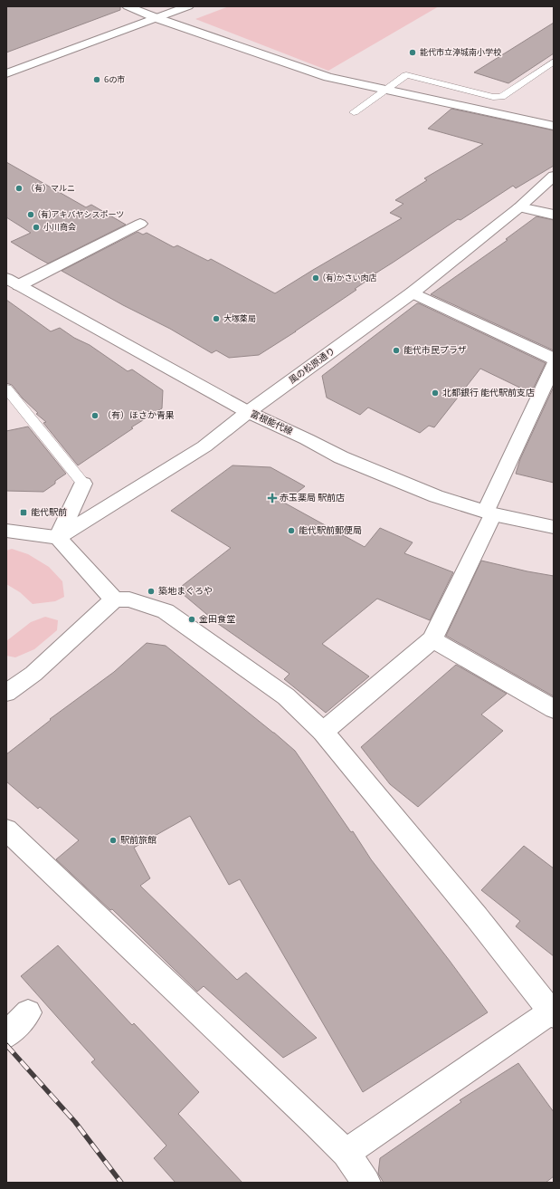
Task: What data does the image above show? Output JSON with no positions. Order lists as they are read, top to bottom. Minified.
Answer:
{"streets":{"street":["風の松原通り","富根能代線"]},"crossings":[["風の松原通り","富根能代線"]],"places":{"other":["能代市立渟城南小学校","6の市","（有）マルニ","(有)アキバヤシスポーツ","小川商会","(有)かさい肉店","大塚薬局","能代市民プラザ","北都銀行 能代駅前支店","（有）ほさか青果","能代駅前郵便局","築地まぐろや","金田食堂","駅前旅館"],"health":["赤玉薬局 駅前店"],"transit":["能代駅前"]}}
